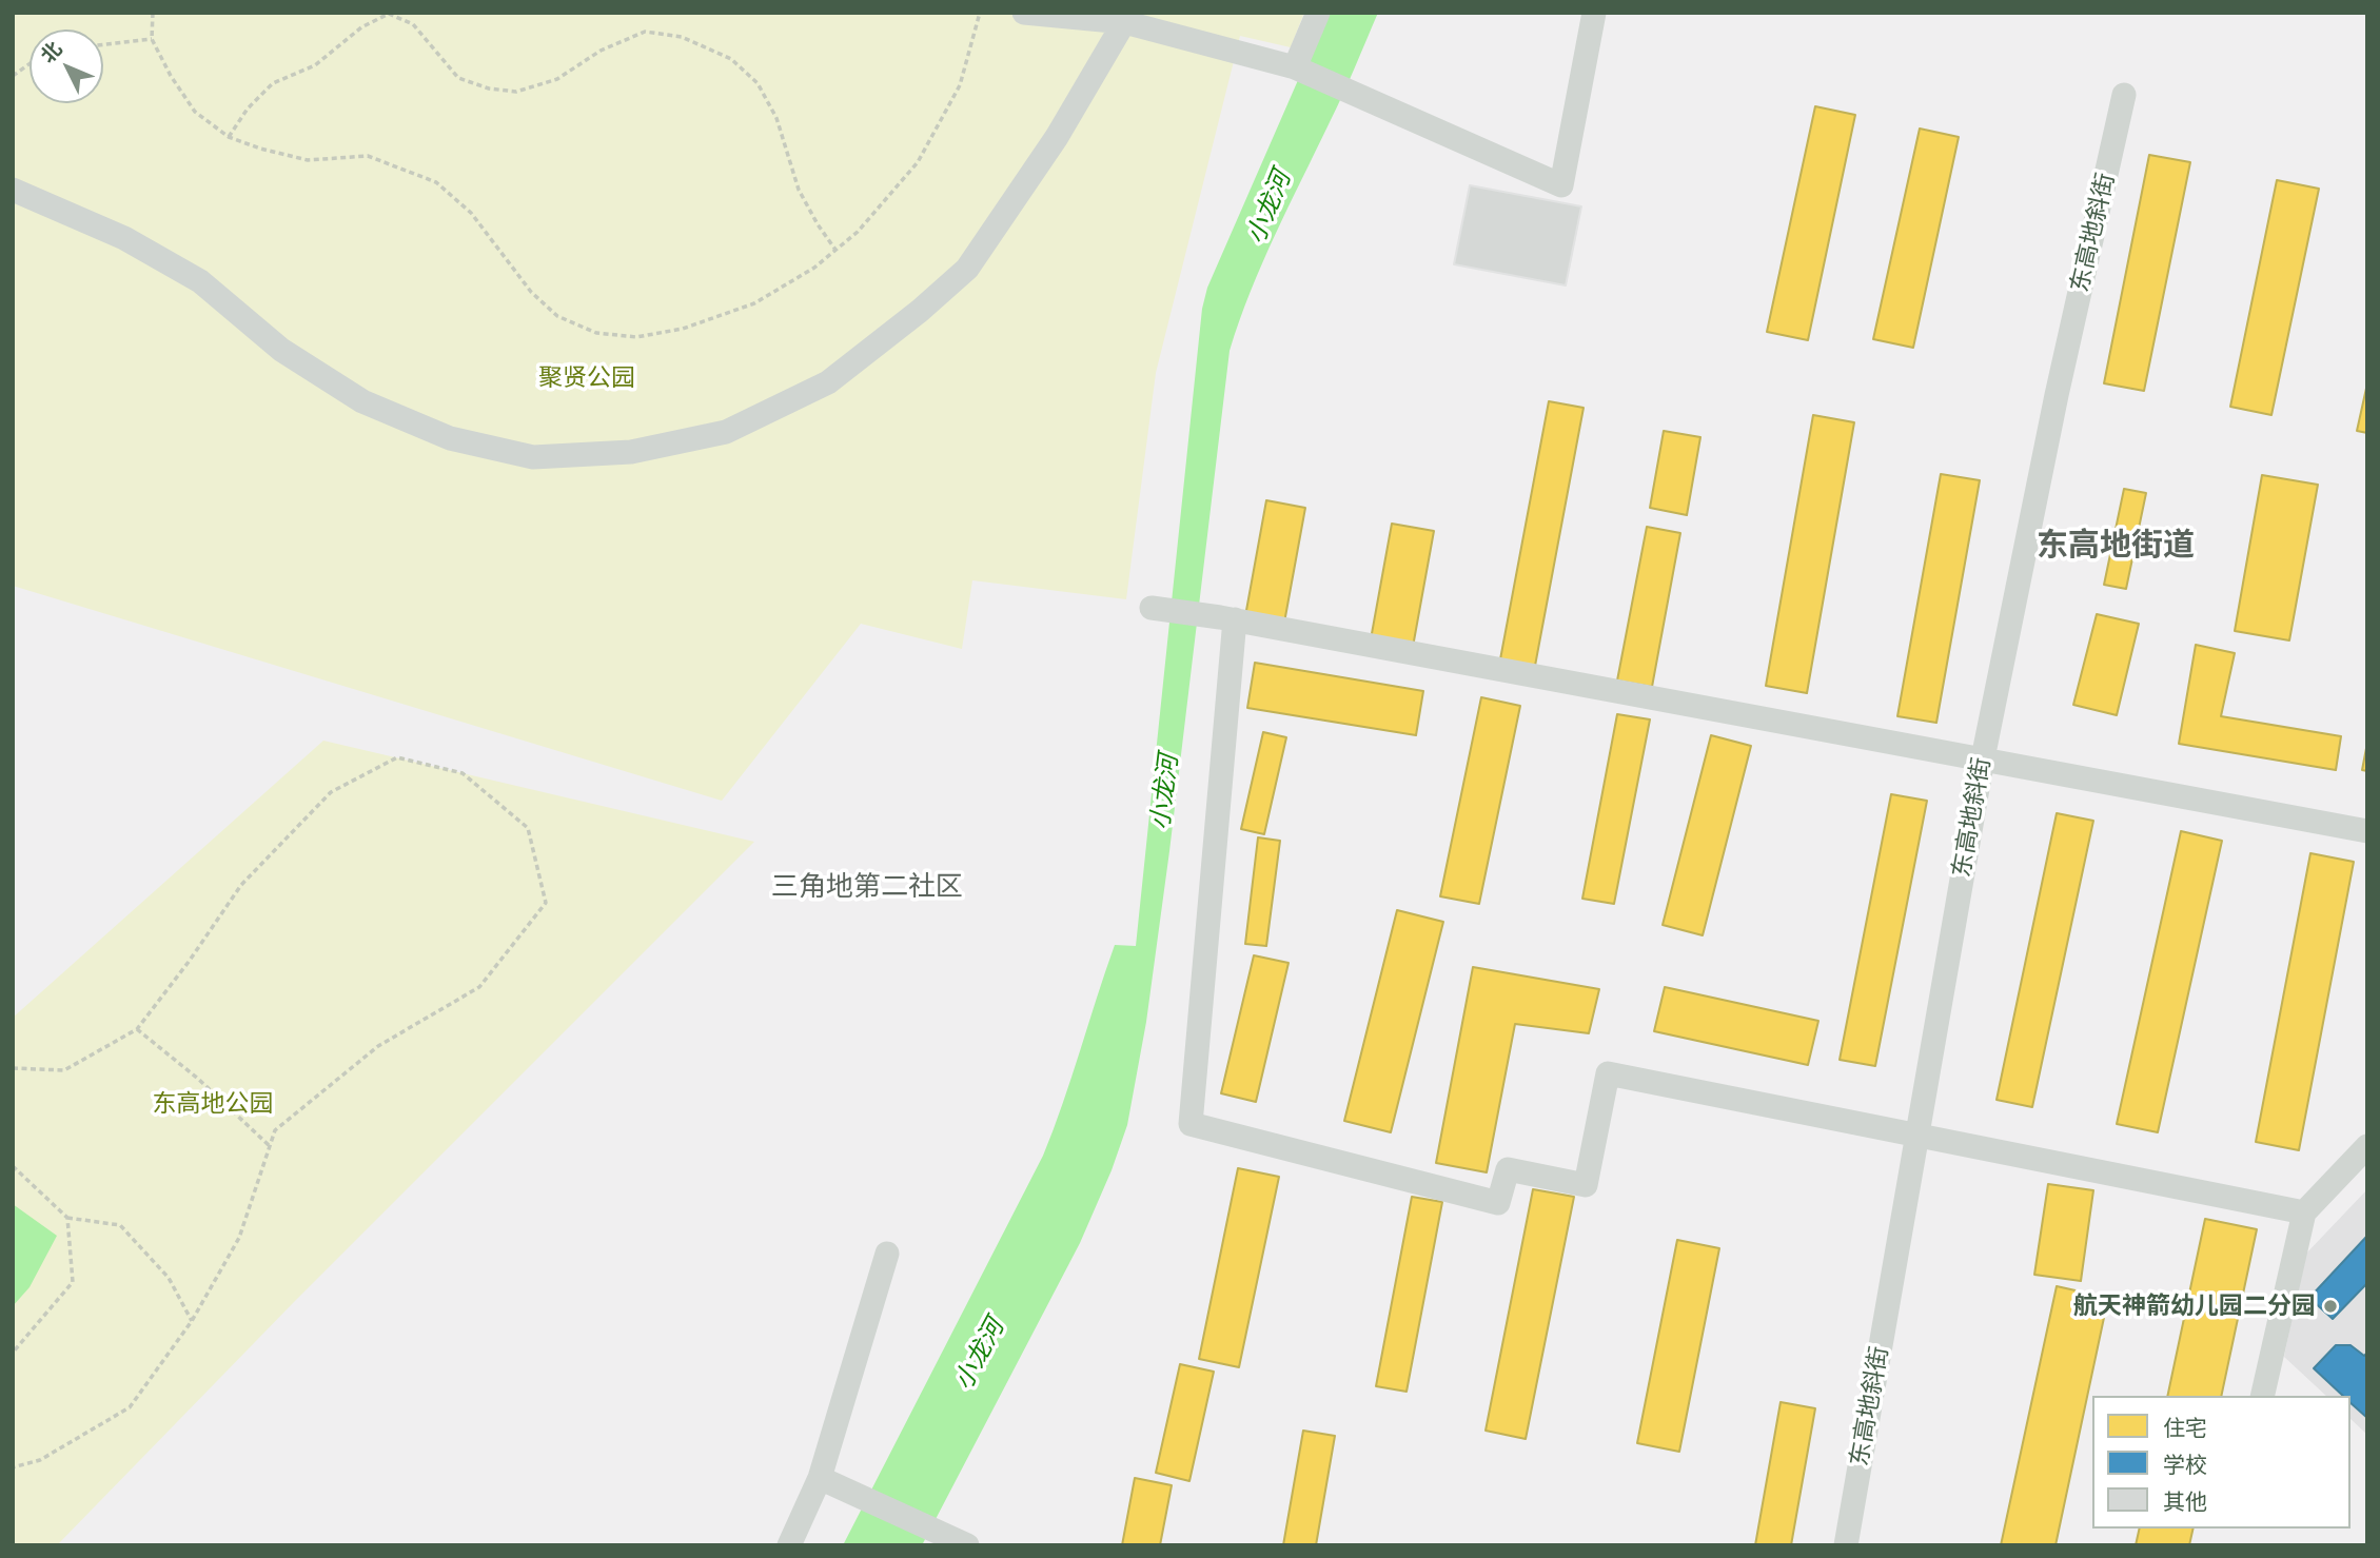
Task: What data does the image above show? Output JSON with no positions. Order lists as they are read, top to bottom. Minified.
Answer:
{"streets":{"street":["东高地斜街"]},"districts":["东高地街道","三角地第二社区"],"water":["小龙河"],"parks":["聚贤公园","东高地公园"],"places":["航天神箭幼儿园二分园"],"legend":["住宅","学校","其他"],"north":"top left"}
